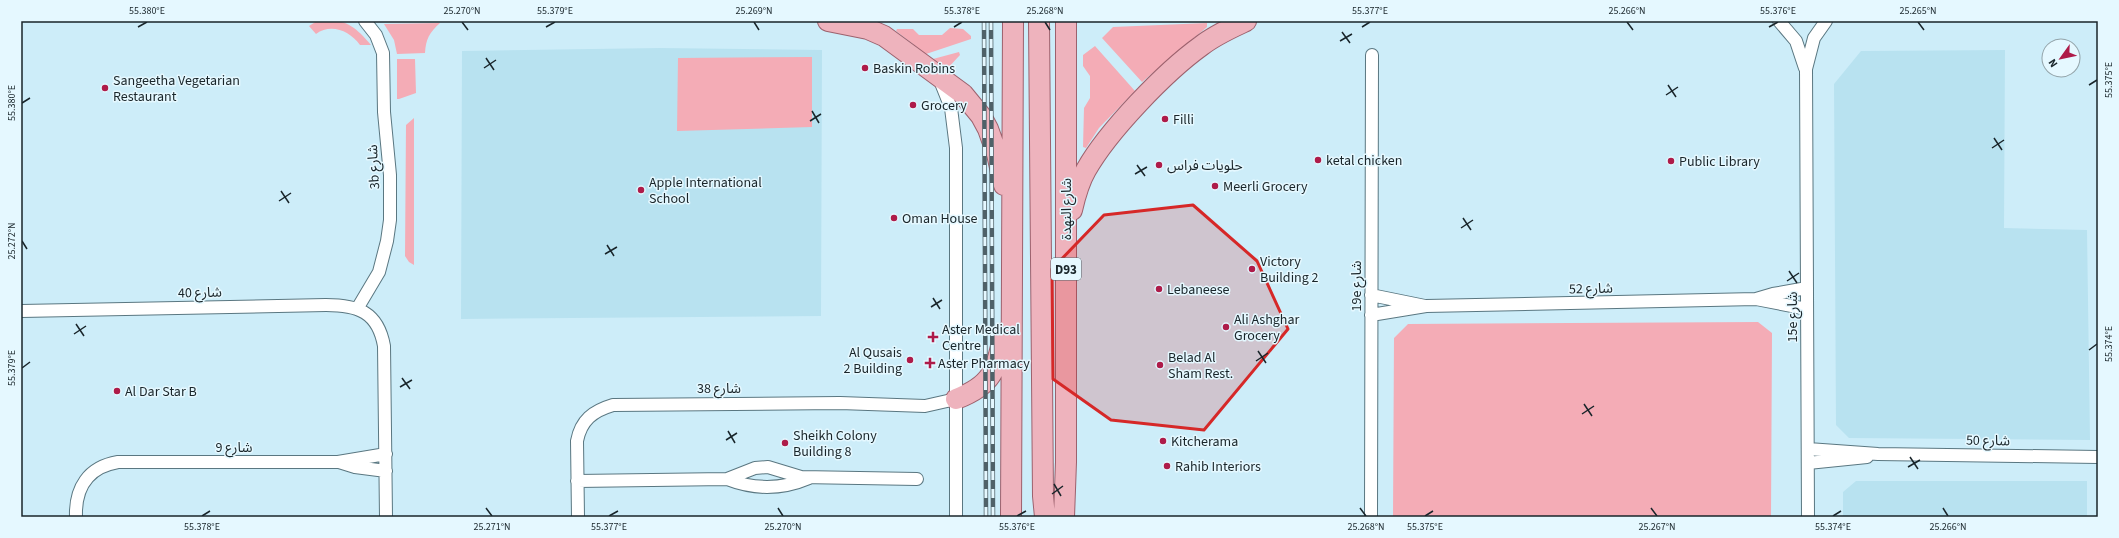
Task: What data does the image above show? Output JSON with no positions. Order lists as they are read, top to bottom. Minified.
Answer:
{"streets":{"main road":["شارع النهدة","D93"],"street":["3b شارع","19e شارع","شارع 52","شارع 40","15e شارع","شارع 38","شارع 50","شارع 9"]},"crossings":[["3b شارع","شارع 40"],["19e شارع","شارع 52"],["شارع 52","15e شارع"],["شارع 40","شارع 9"],["15e شارع","شارع 50"]],"places":{"other":["Baskin Robins","Sangeetha Vegetarian Restaurant","Grocery","Filli","ketal chicken","Public Library","حلويات فراس","Meerli Grocery","Apple International School","Oman House","Victory Building 2","Lebaneese","Ali Ashghar Grocery","Al Qusais 2 Building","Belad Al Sham Rest.","Al Dar Star B","Kitcherama","Sheikh Colony Building 8","Rahib Interiors"],"health":["Aster Medical Centre","Aster Pharmacy"]},"north":"bottom left","coordinates":["55.380°E","25.270°N","55.379°E","25.269°N","55.378°E","25.268°N","55.377°E","25.266°N","55.376°E","25.265°N","55.375°E","25.272°N","55.374°E","25.271°N","25.267°N"]}
